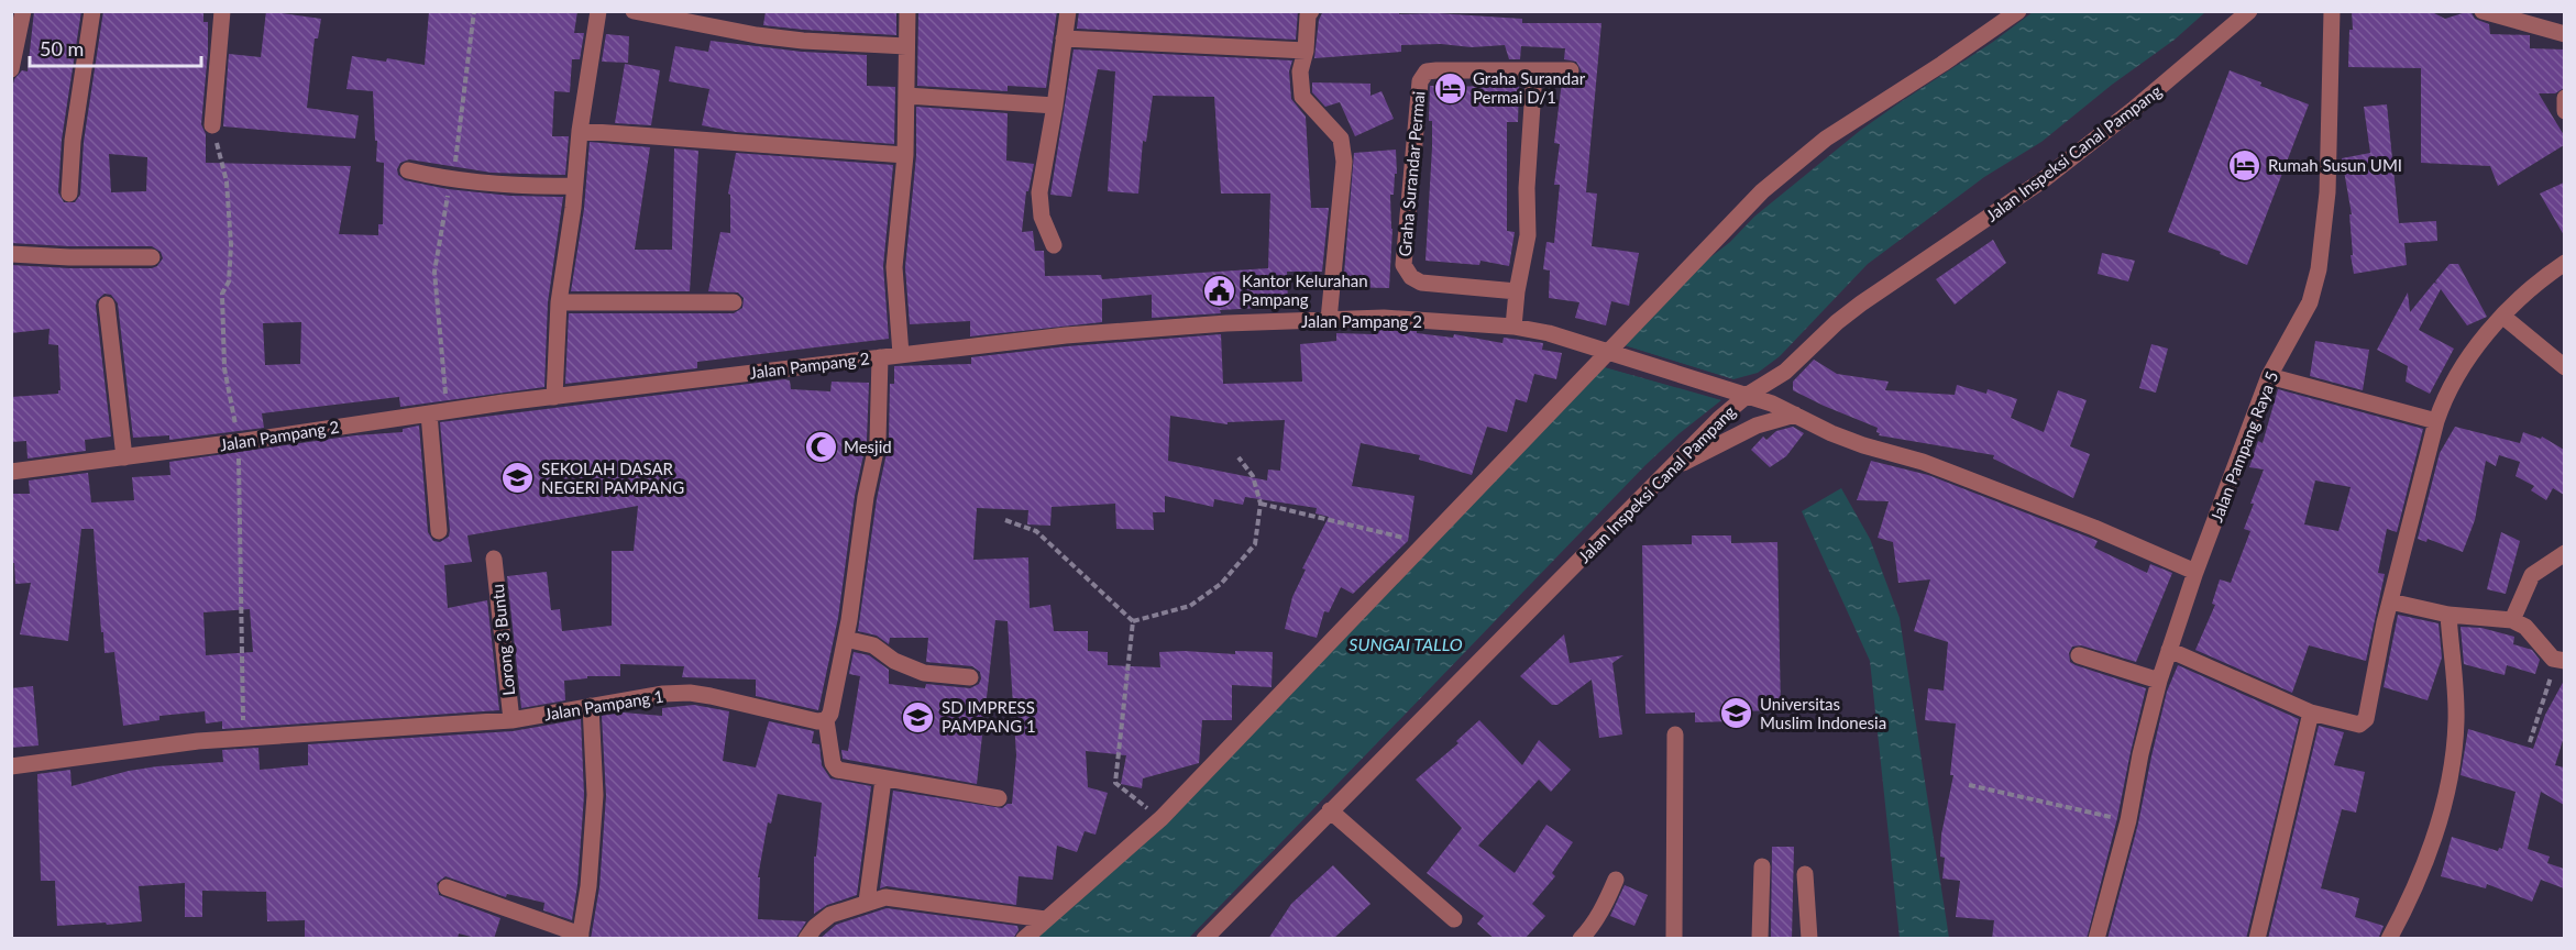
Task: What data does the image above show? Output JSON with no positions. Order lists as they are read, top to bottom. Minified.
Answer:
{"streets":{"street":["Jalan Inspeksi Canal Pampang","Graha Surandar Permai","Jalan Pampang 2","Jalan Pampang Raya 5","Lorong 3 Buntu","Jalan Pampang 1"]},"crossings":[["Jalan Inspeksi Canal Pampang","Jalan Pampang 2"],["Lorong 3 Buntu","Jalan Pampang 1"]],"water":["SUNGAI TALLO"],"places":{"hotel":["Graha Surandar Permai D/1","Rumah Susun UMI"],"public building":["Kantor Kelurahan Pampang"],"mosque":["Mesjid"],"school or university":["SEKOLAH DASAR NEGERI PAMPANG","Universitas Muslim Indonesia","SD IMPRESS PAMPANG 1"]},"scale_bar":"50 m"}
